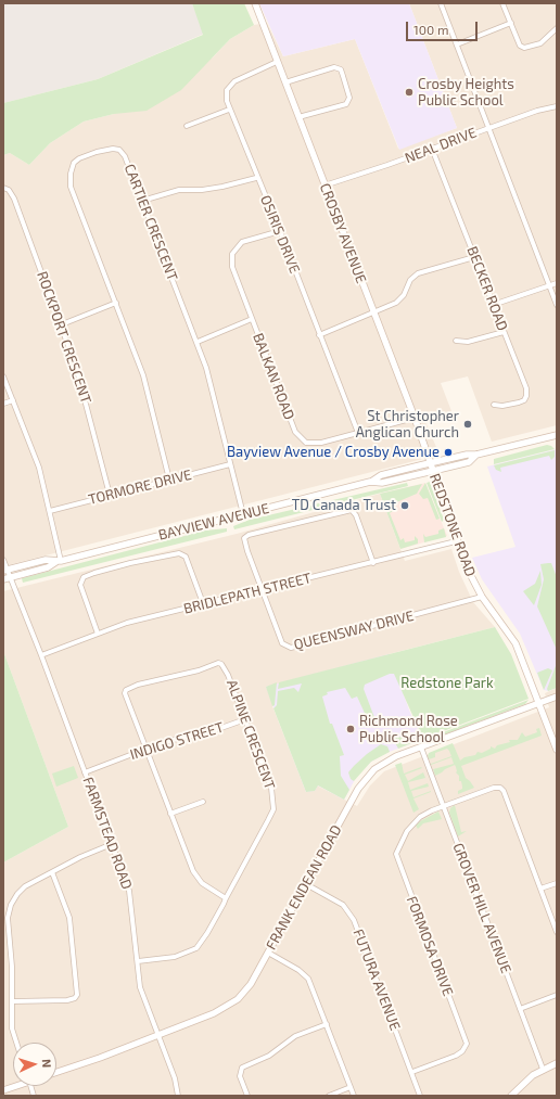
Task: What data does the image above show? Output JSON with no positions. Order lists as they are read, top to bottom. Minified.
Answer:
{"streets":{"street":["NEAL DRIVE","CARTIER CRESCENT","CROSBY AVENUE","OSIRIS DRIVE","BECKER ROAD","ROCKPORT CRESCENT","BALKAN ROAD","TORMORE DRIVE","BAYVIEW AVENUE","REDSTONE ROAD","BRIDLEPATH STREET","QUEENSWAY DRIVE","ALPINE CRESCENT","INDIGO STREET","FARMSTEAD ROAD","FRANK ENDEAN ROAD","GROVER HILL AVENUE","FORMOSA DRIVE","FUTURA AVENUE"]},"crossings":[["NEAL DRIVE","CROSBY AVENUE"],["NEAL DRIVE","BECKER ROAD"],["CARTIER CRESCENT","TORMORE DRIVE"],["CARTIER CRESCENT","BAYVIEW AVENUE"],["CROSBY AVENUE","OSIRIS DRIVE"],["CROSBY AVENUE","BALKAN ROAD"],["CROSBY AVENUE","BAYVIEW AVENUE"],["CROSBY AVENUE","REDSTONE ROAD"],["OSIRIS DRIVE","BALKAN ROAD"],["ROCKPORT CRESCENT","TORMORE DRIVE"],["BAYVIEW AVENUE","REDSTONE ROAD"],["BAYVIEW AVENUE","FARMSTEAD ROAD"],["REDSTONE ROAD","BRIDLEPATH STREET"],["REDSTONE ROAD","QUEENSWAY DRIVE"],["REDSTONE ROAD","FRANK ENDEAN ROAD"],["BRIDLEPATH STREET","QUEENSWAY DRIVE"],["BRIDLEPATH STREET","FARMSTEAD ROAD"],["ALPINE CRESCENT","INDIGO STREET"],["ALPINE CRESCENT","FARMSTEAD ROAD"],["INDIGO STREET","FARMSTEAD ROAD"],["FARMSTEAD ROAD","FRANK ENDEAN ROAD"],["FRANK ENDEAN ROAD","GROVER HILL AVENUE"],["FRANK ENDEAN ROAD","FUTURA AVENUE"],["GROVER HILL AVENUE","FORMOSA DRIVE"],["FORMOSA DRIVE","FUTURA AVENUE"]],"parks":["Redstone Park"],"places":["Crosby Heights Public School","St Christopher Anglican Church","Bayview Avenue / Crosby Avenue","TD Canada Trust","Richmond Rose Public School"],"scale_bar":"100 m","north":"right"}
